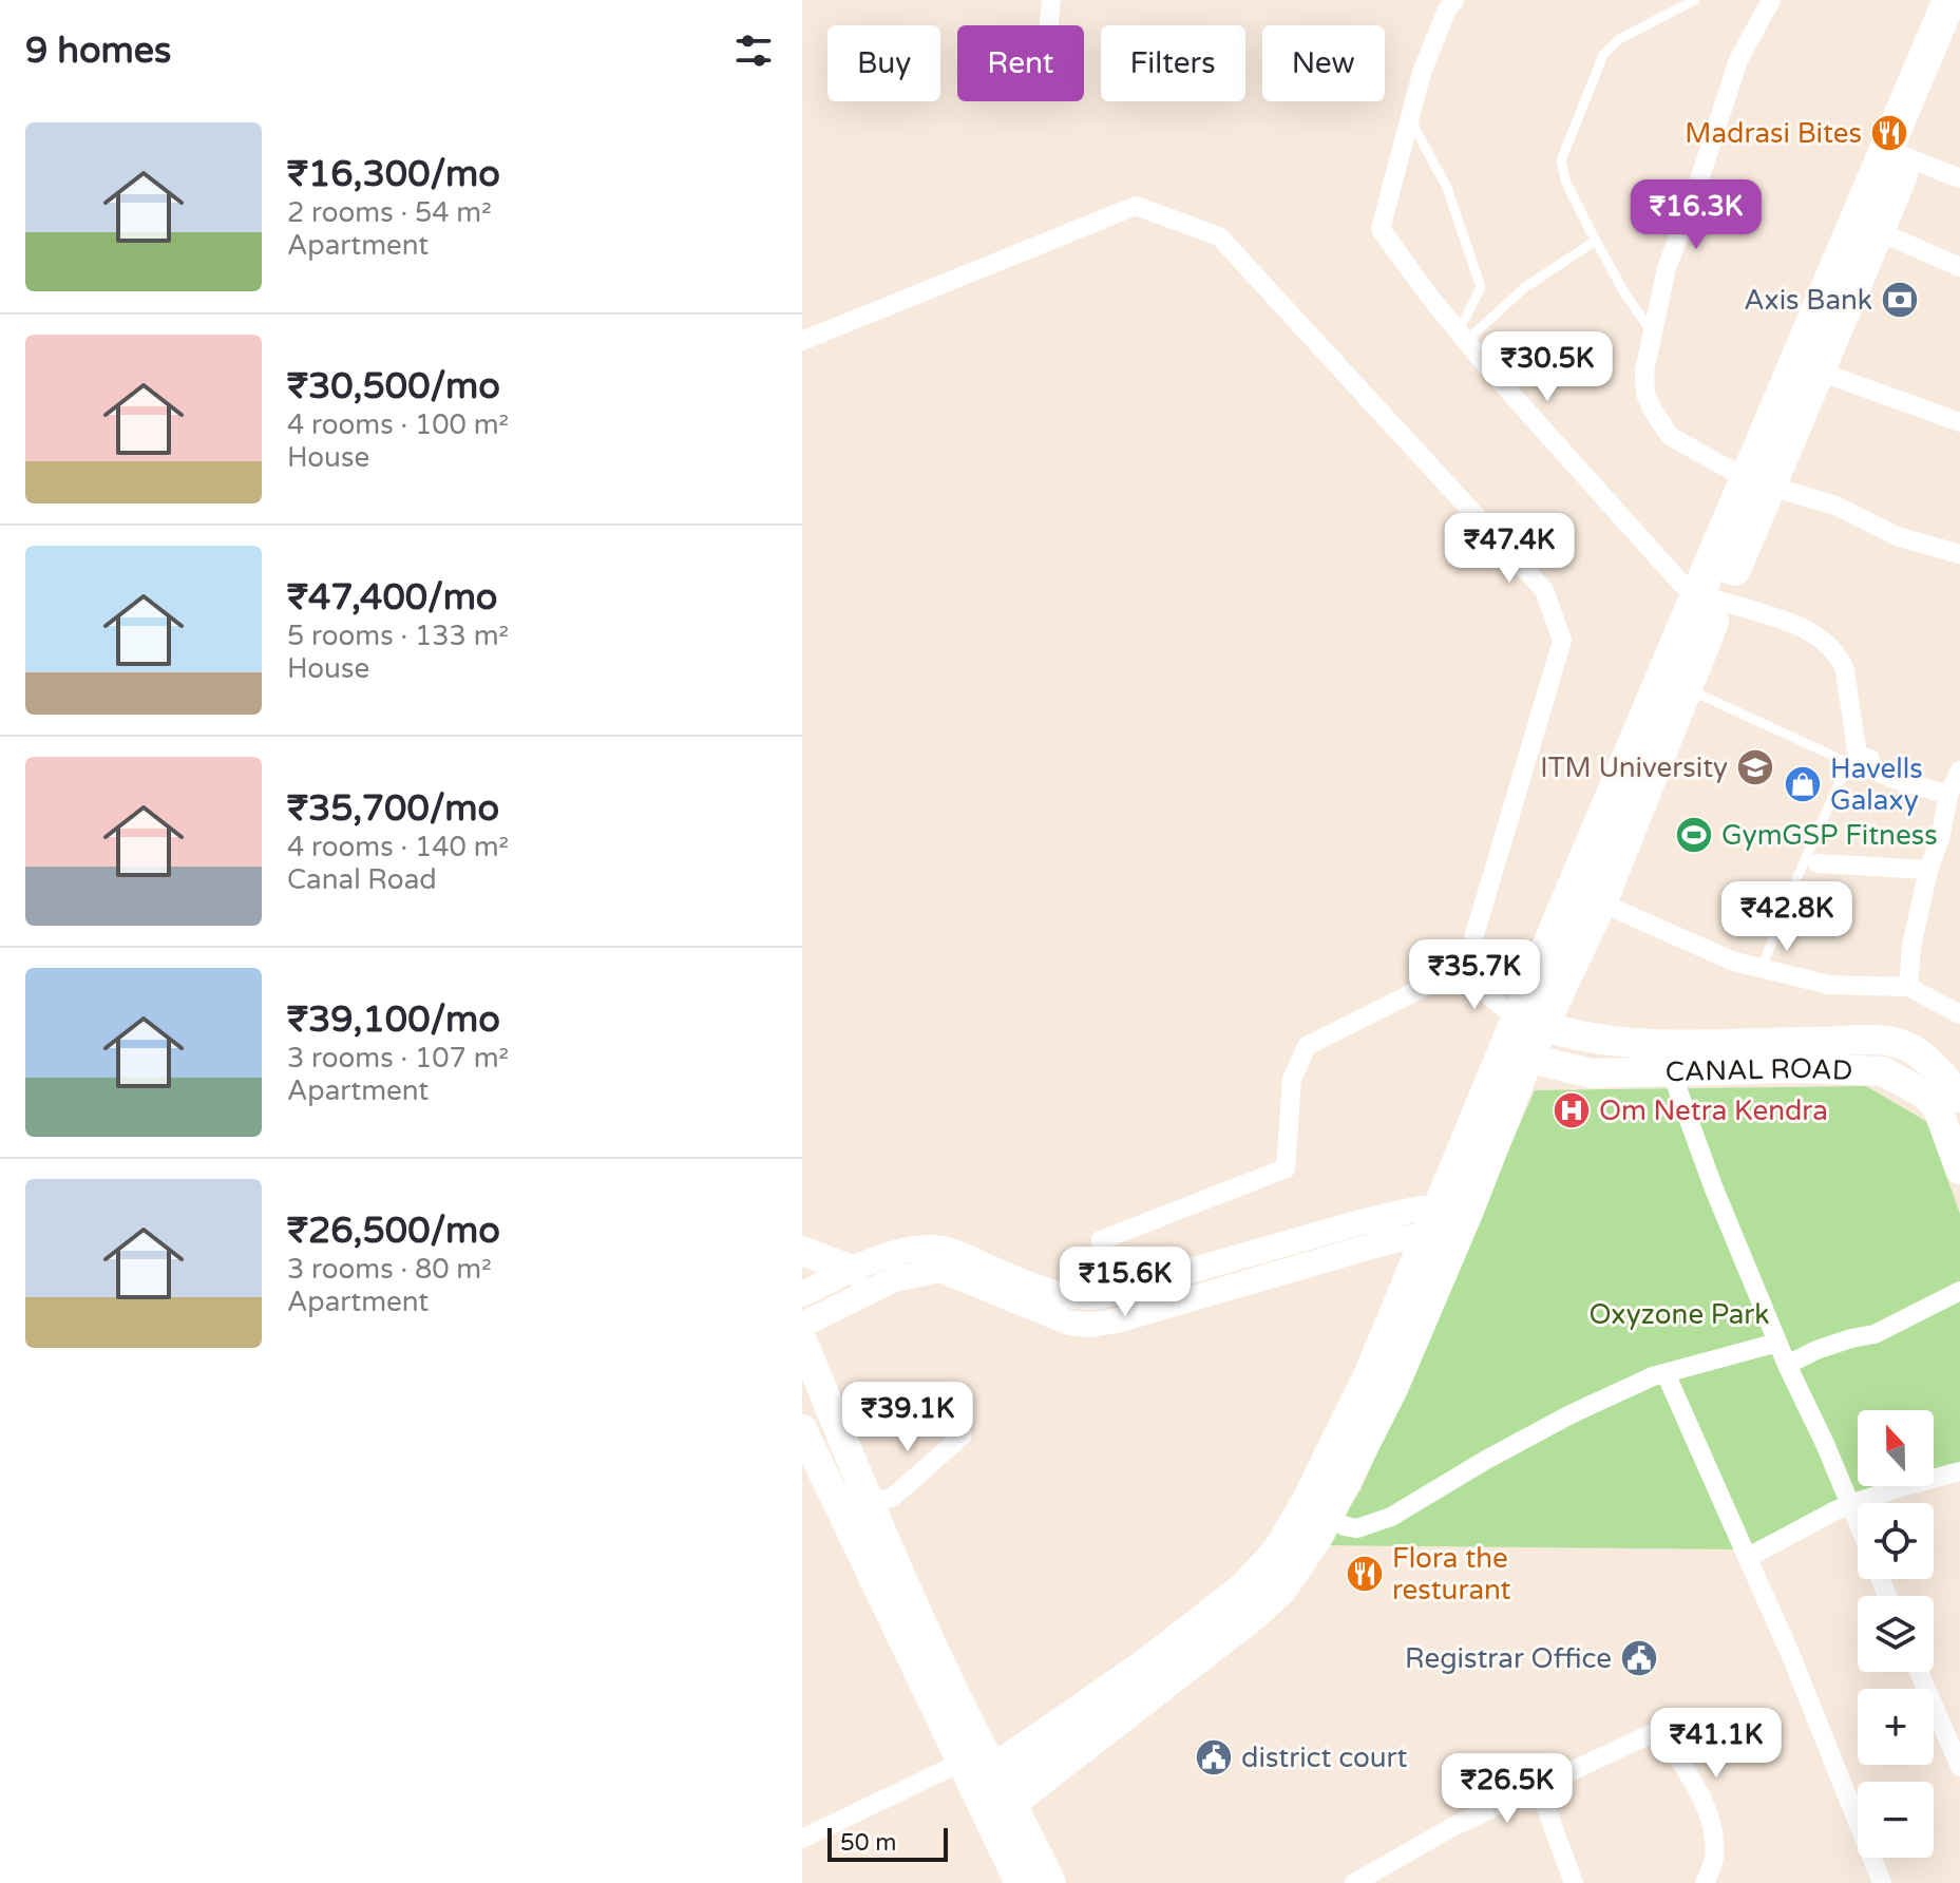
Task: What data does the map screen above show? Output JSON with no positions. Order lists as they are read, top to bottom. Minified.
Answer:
{"streets":{"main road":["CANAL ROAD"]},"parks":["Oxyzone Park"],"places":{"restaurant":["Madrasi Bites","Flora the resturant"],"bank":["Axis Bank"],"school or university":["ITM University"],"shop":["Havells Galaxy"],"sports":["GymGSP Fitness"],"hospital":["Om Netra Kendra"],"public building":["Registrar Office","district court"]},"scale_bar":"50 m","north":"top","page":{"heading":"9 homes","chip":["Buy","Rent","Filters","New"],"list":[{"name":"₹16,300/mo","note":"2 rooms · 54 m² · Apartment"},{"name":"₹30,500/mo","note":"4 rooms · 100 m² · House"},{"name":"₹47,400/mo","note":"5 rooms · 133 m² · House"},{"name":"₹35,700/mo","note":"4 rooms · 140 m² · Canal Road"},{"name":"₹39,100/mo","note":"3 rooms · 107 m² · Apartment"},{"name":"₹26,500/mo","note":"3 rooms · 80 m² · Apartment"}],"price":["₹16.3K","₹30.5K","₹47.4K","₹42.8K","₹35.7K","₹15.6K","₹39.1K","₹41.1K","₹26.5K"],"map_buttons":["+","−"],"scale":"50 m"}}
